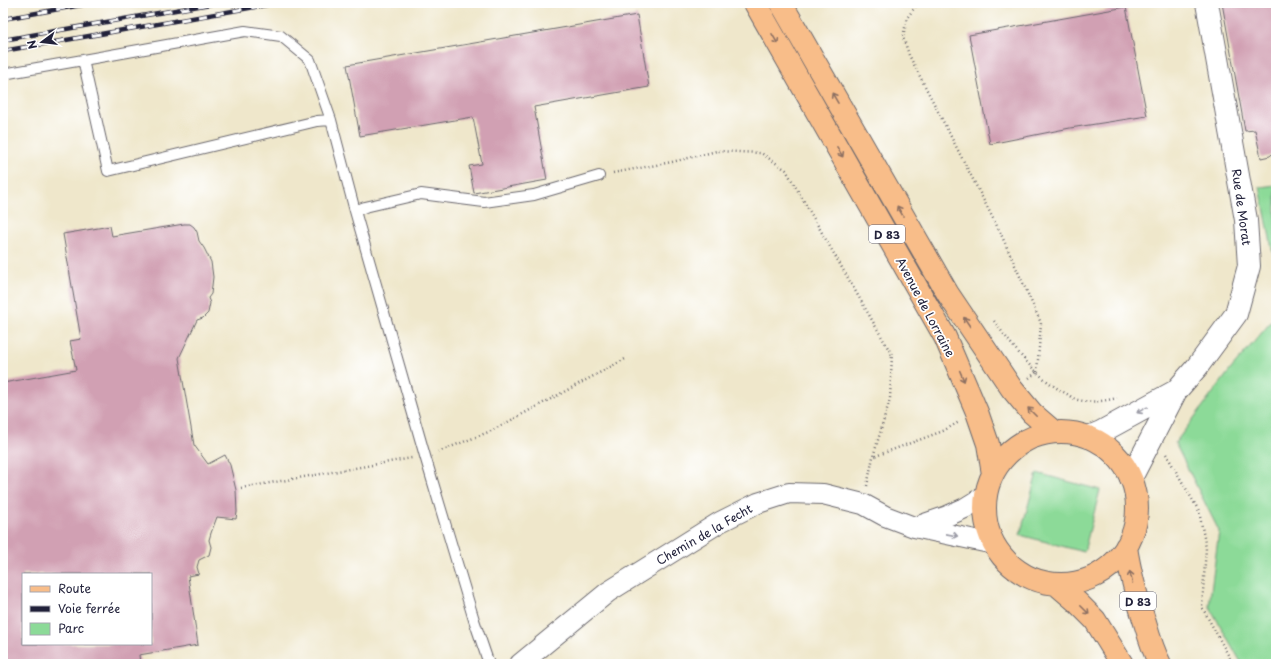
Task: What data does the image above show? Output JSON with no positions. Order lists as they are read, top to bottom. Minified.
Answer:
{"streets":{"main road":["D 83","Avenue de Lorraine"],"street":["Rue de Morat","Chemin de la Fecht"]},"legend":["Route","Voie ferrée","Parc"],"north":"left"}
